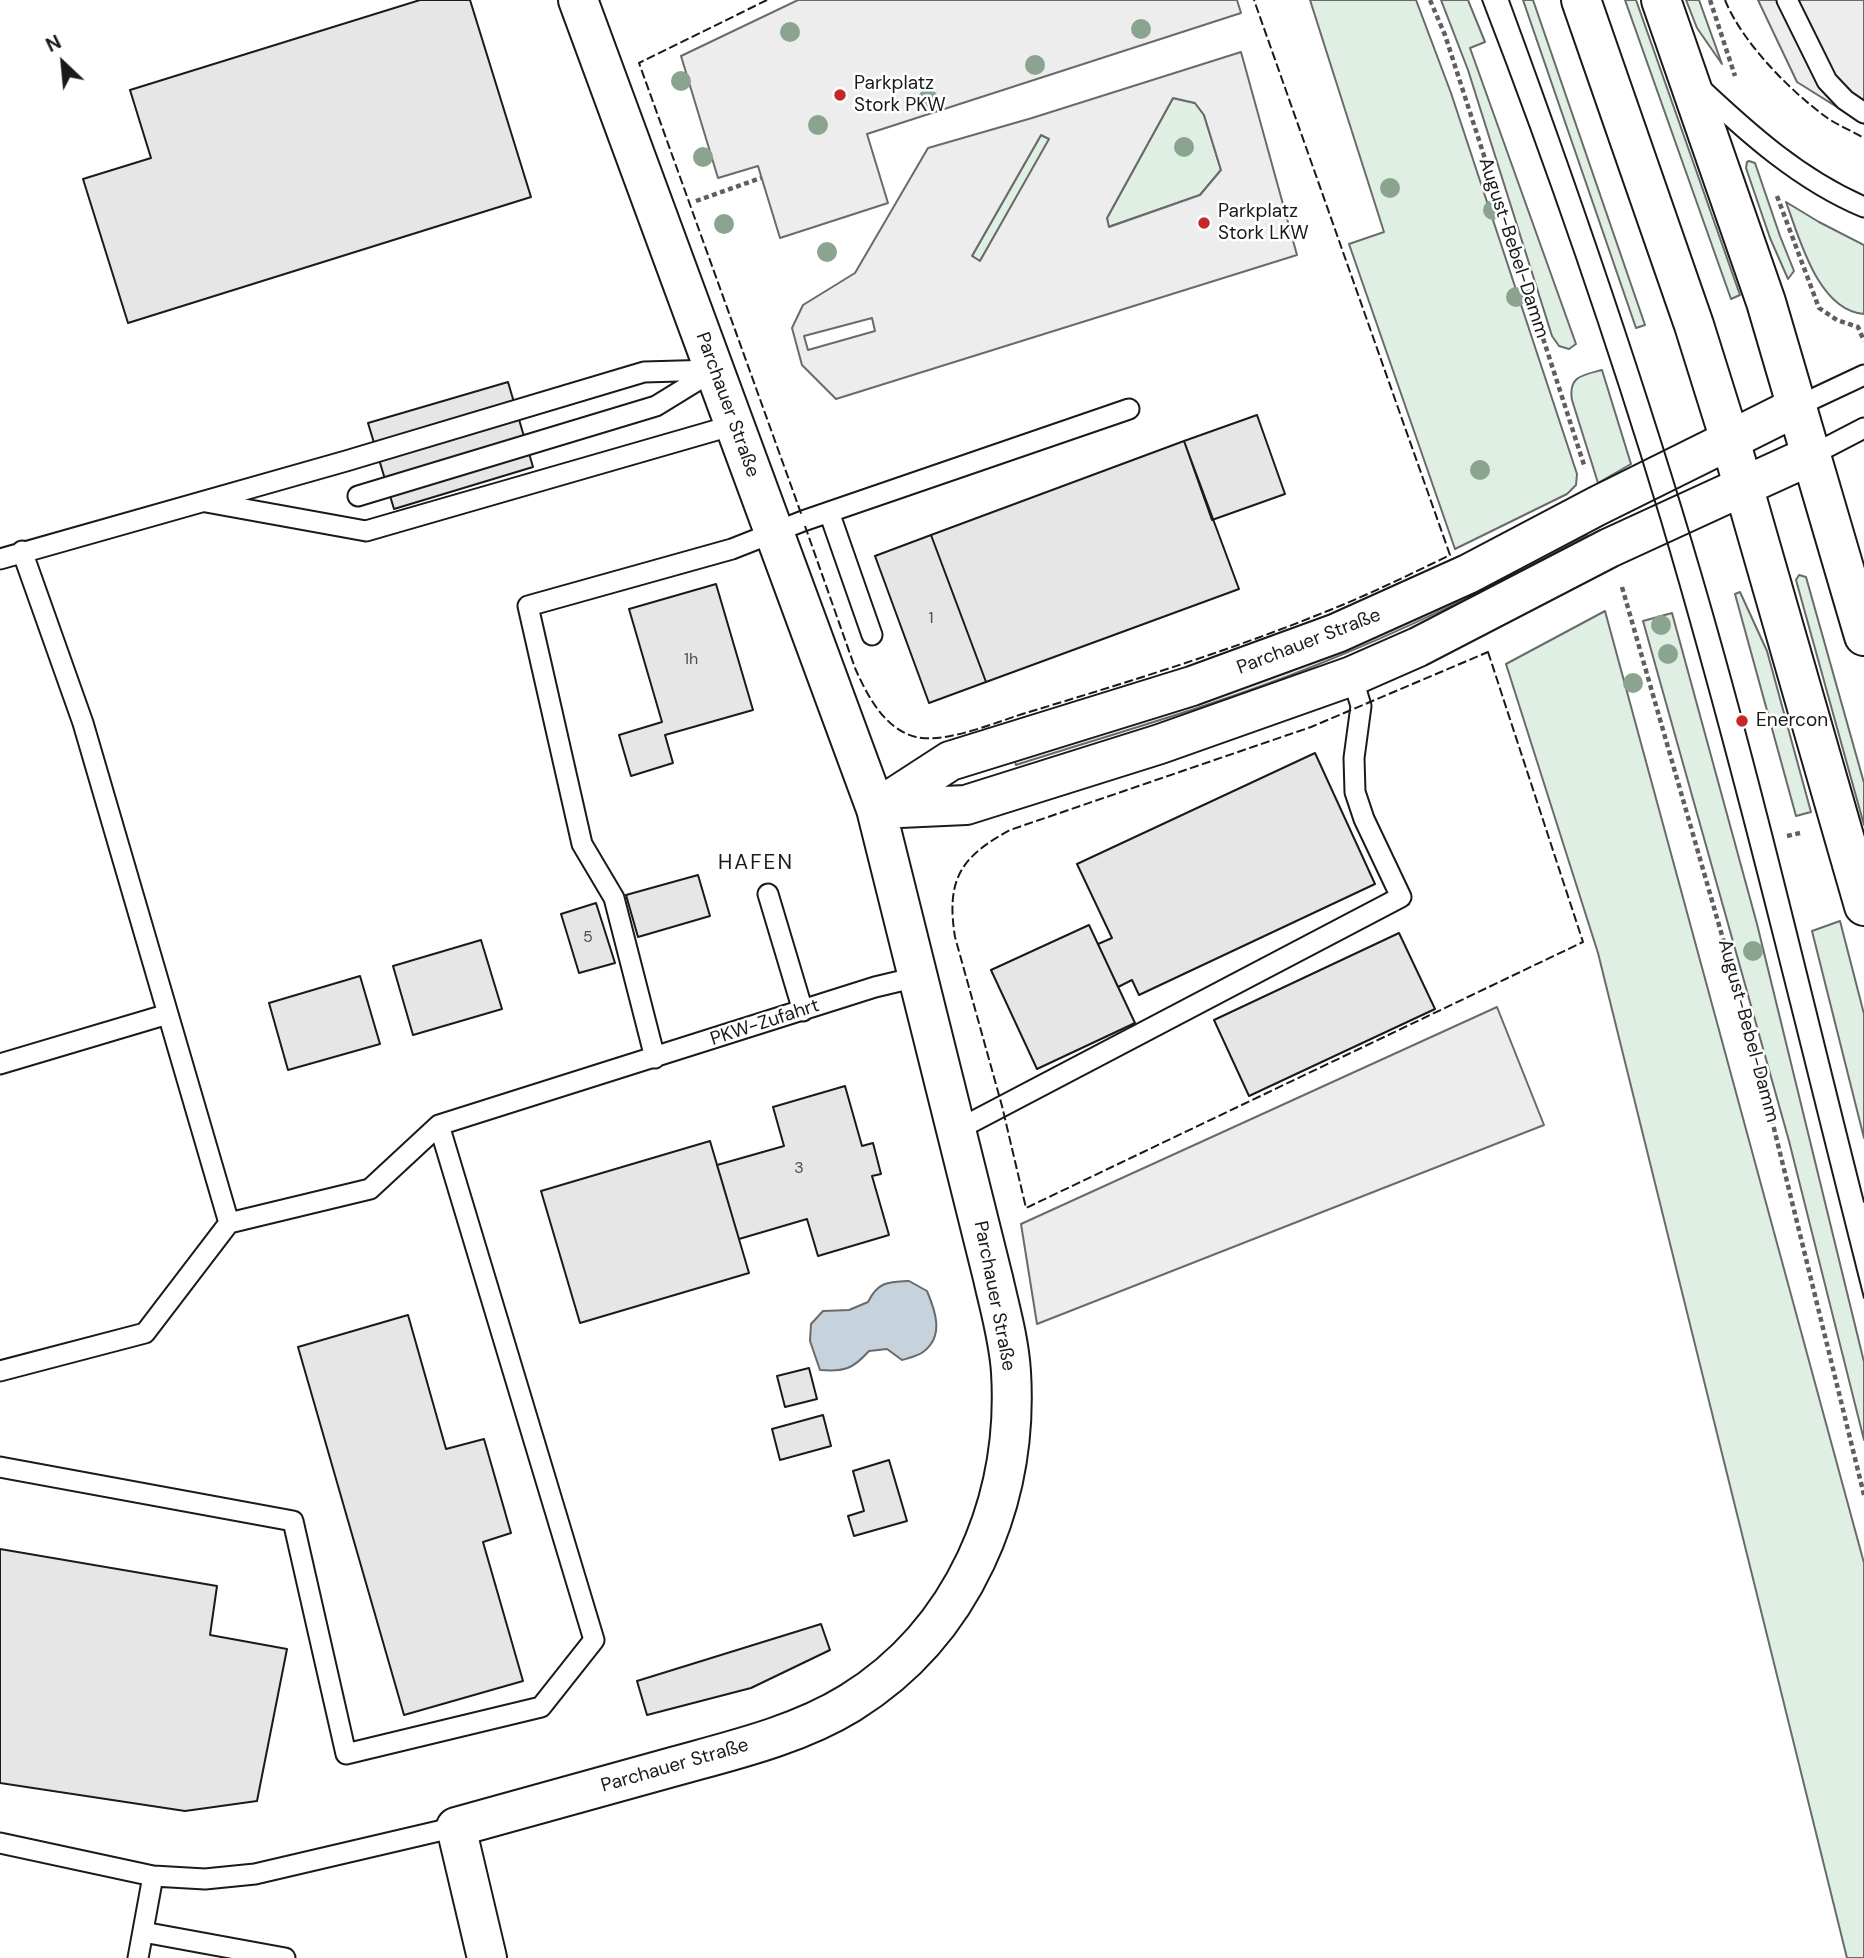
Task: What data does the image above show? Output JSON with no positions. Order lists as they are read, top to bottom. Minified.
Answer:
{"streets":{"street":["Parchauer Straße"],"lane":["PKW-Zufahrt"],"path":["August-Bebel-Damm"]},"crossings":[["Parchauer Straße","PKW-Zufahrt"]],"districts":["HAFEN"],"places":["Parkplatz Stork PKW","Parkplatz Stork LKW","Enercon"],"house_numbers":["1","1h","5","3"],"north":"top left"}
